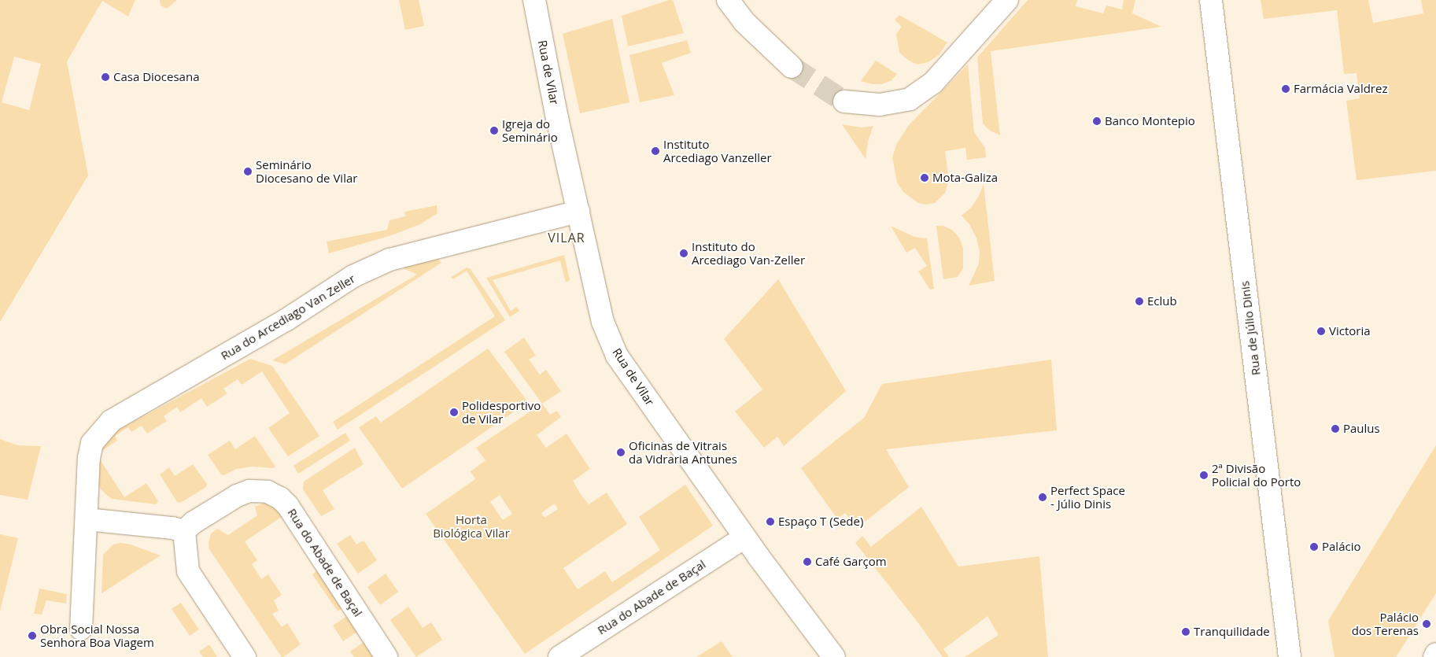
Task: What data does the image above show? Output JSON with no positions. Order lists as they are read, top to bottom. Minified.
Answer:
{"streets":{"street":["Rua de Vilar","Rua do Arcediago Van Zeller","Rua de Júlio Dinis","Rua do Abade de Baçal"]},"crossings":[["Rua de Vilar","Rua do Arcediago Van Zeller"],["Rua de Vilar","Rua do Abade de Baçal"]],"districts":["VILAR"],"parks":["Horta Biológica Vilar"],"places":["Casa Diocesana","Farmácia Valdrez","Banco Montepio","Igreja do Seminário","Instituto Arcediago Vanzeller","Seminário Diocesano de Vilar","Mota-Galiza","Instituto do Arcediago Van-Zeller","Eclub","Victoria","Polidesportivo de Vilar","Paulus","Oficinas de Vitrais da Vidraria Antunes","2ª Divisão Policial do Porto","Perfect Space - Júlio Dinis","Espaço T (Sede)","Palácio","Café Garçom","Palácio dos Terenas","Tranquilidade","Obra Social Nossa Senhora Boa Viagem"]}
